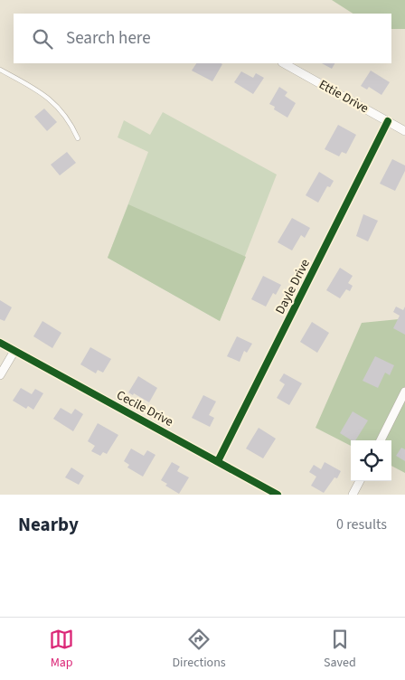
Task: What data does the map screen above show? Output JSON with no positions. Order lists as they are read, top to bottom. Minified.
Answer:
{"streets":{"street":["Ettie Drive","Dayle Drive","Cecile Drive"]},"crossings":[["Ettie Drive","Dayle Drive"],["Dayle Drive","Cecile Drive"]],"page":{"search":"Search here","heading":["Nearby","0 results"],"nav":["Map","Directions","Saved"]}}
